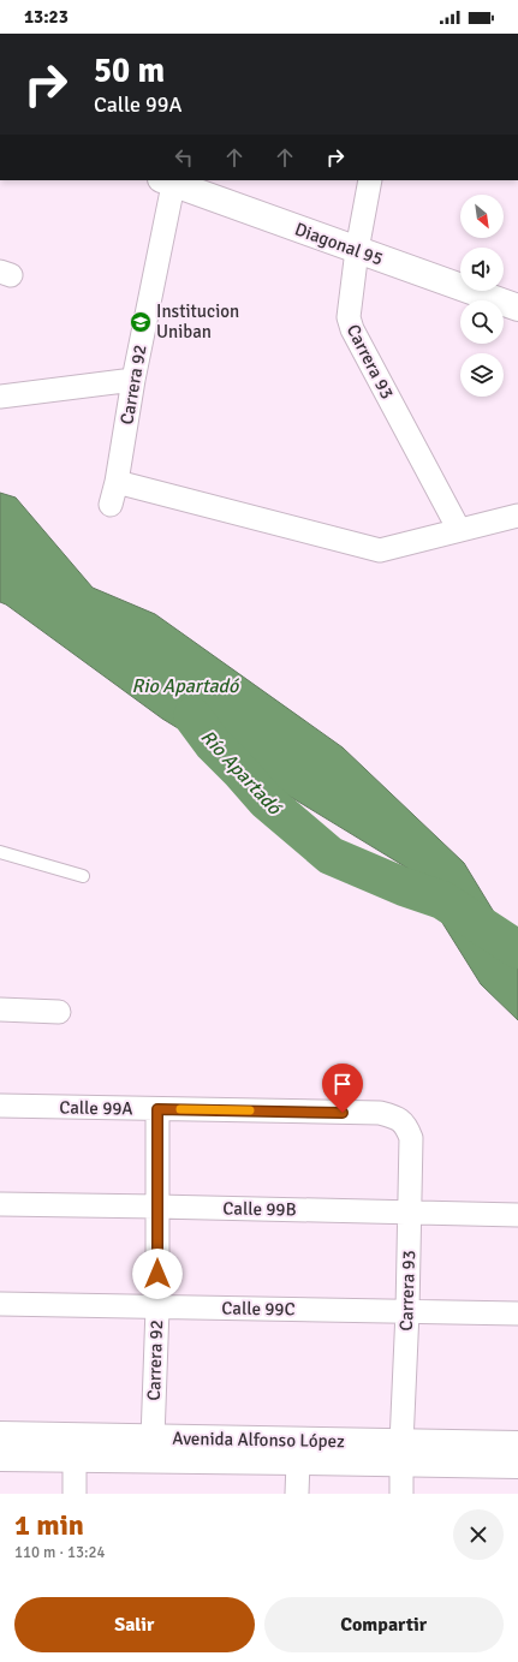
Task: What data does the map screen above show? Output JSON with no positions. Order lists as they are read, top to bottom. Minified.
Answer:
{"streets":{"street":["Diagonal 95","Carrera 93","Carrera 92","Calle 99A","Calle 99B","Calle 99C","Avenida Alfonso López"]},"crossings":[["Diagonal 95","Carrera 93"],["Diagonal 95","Carrera 92"],["Carrera 93","Calle 99A"],["Carrera 93","Calle 99B"],["Carrera 93","Calle 99C"],["Carrera 93","Avenida Alfonso López"],["Carrera 92","Calle 99A"],["Carrera 92","Calle 99B"],["Carrera 92","Calle 99C"],["Carrera 92","Avenida Alfonso López"]],"water":["Rio Apartadó","Río Apartadó"],"places":{"school or university":["Institucion Uniban"]},"north":"bottom right","page":{"status":"13:23","turn":["50 m","Calle 99A"],"heading":["1 min","110 m · 13:24"],"buttons":["Salir","Compartir"]}}
